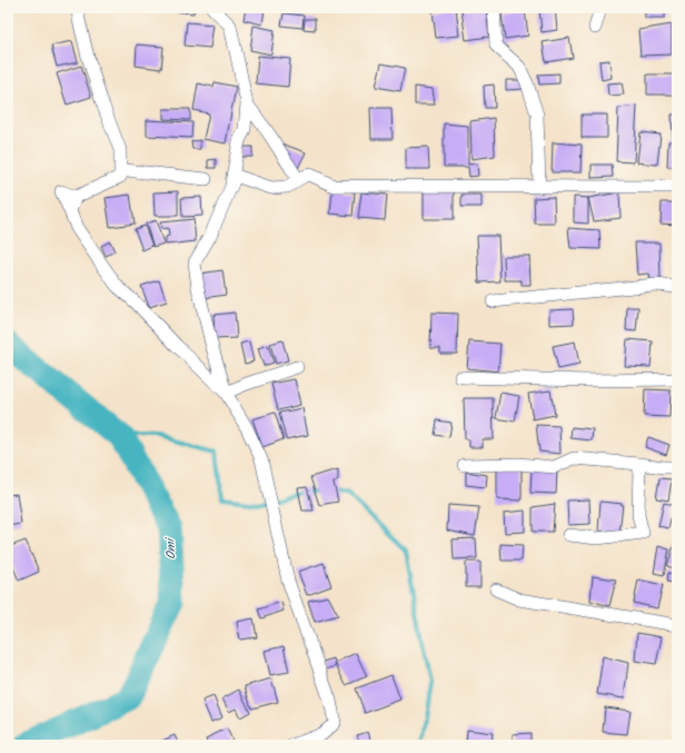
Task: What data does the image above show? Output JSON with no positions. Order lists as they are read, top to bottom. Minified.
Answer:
{"water":["Omi"]}
